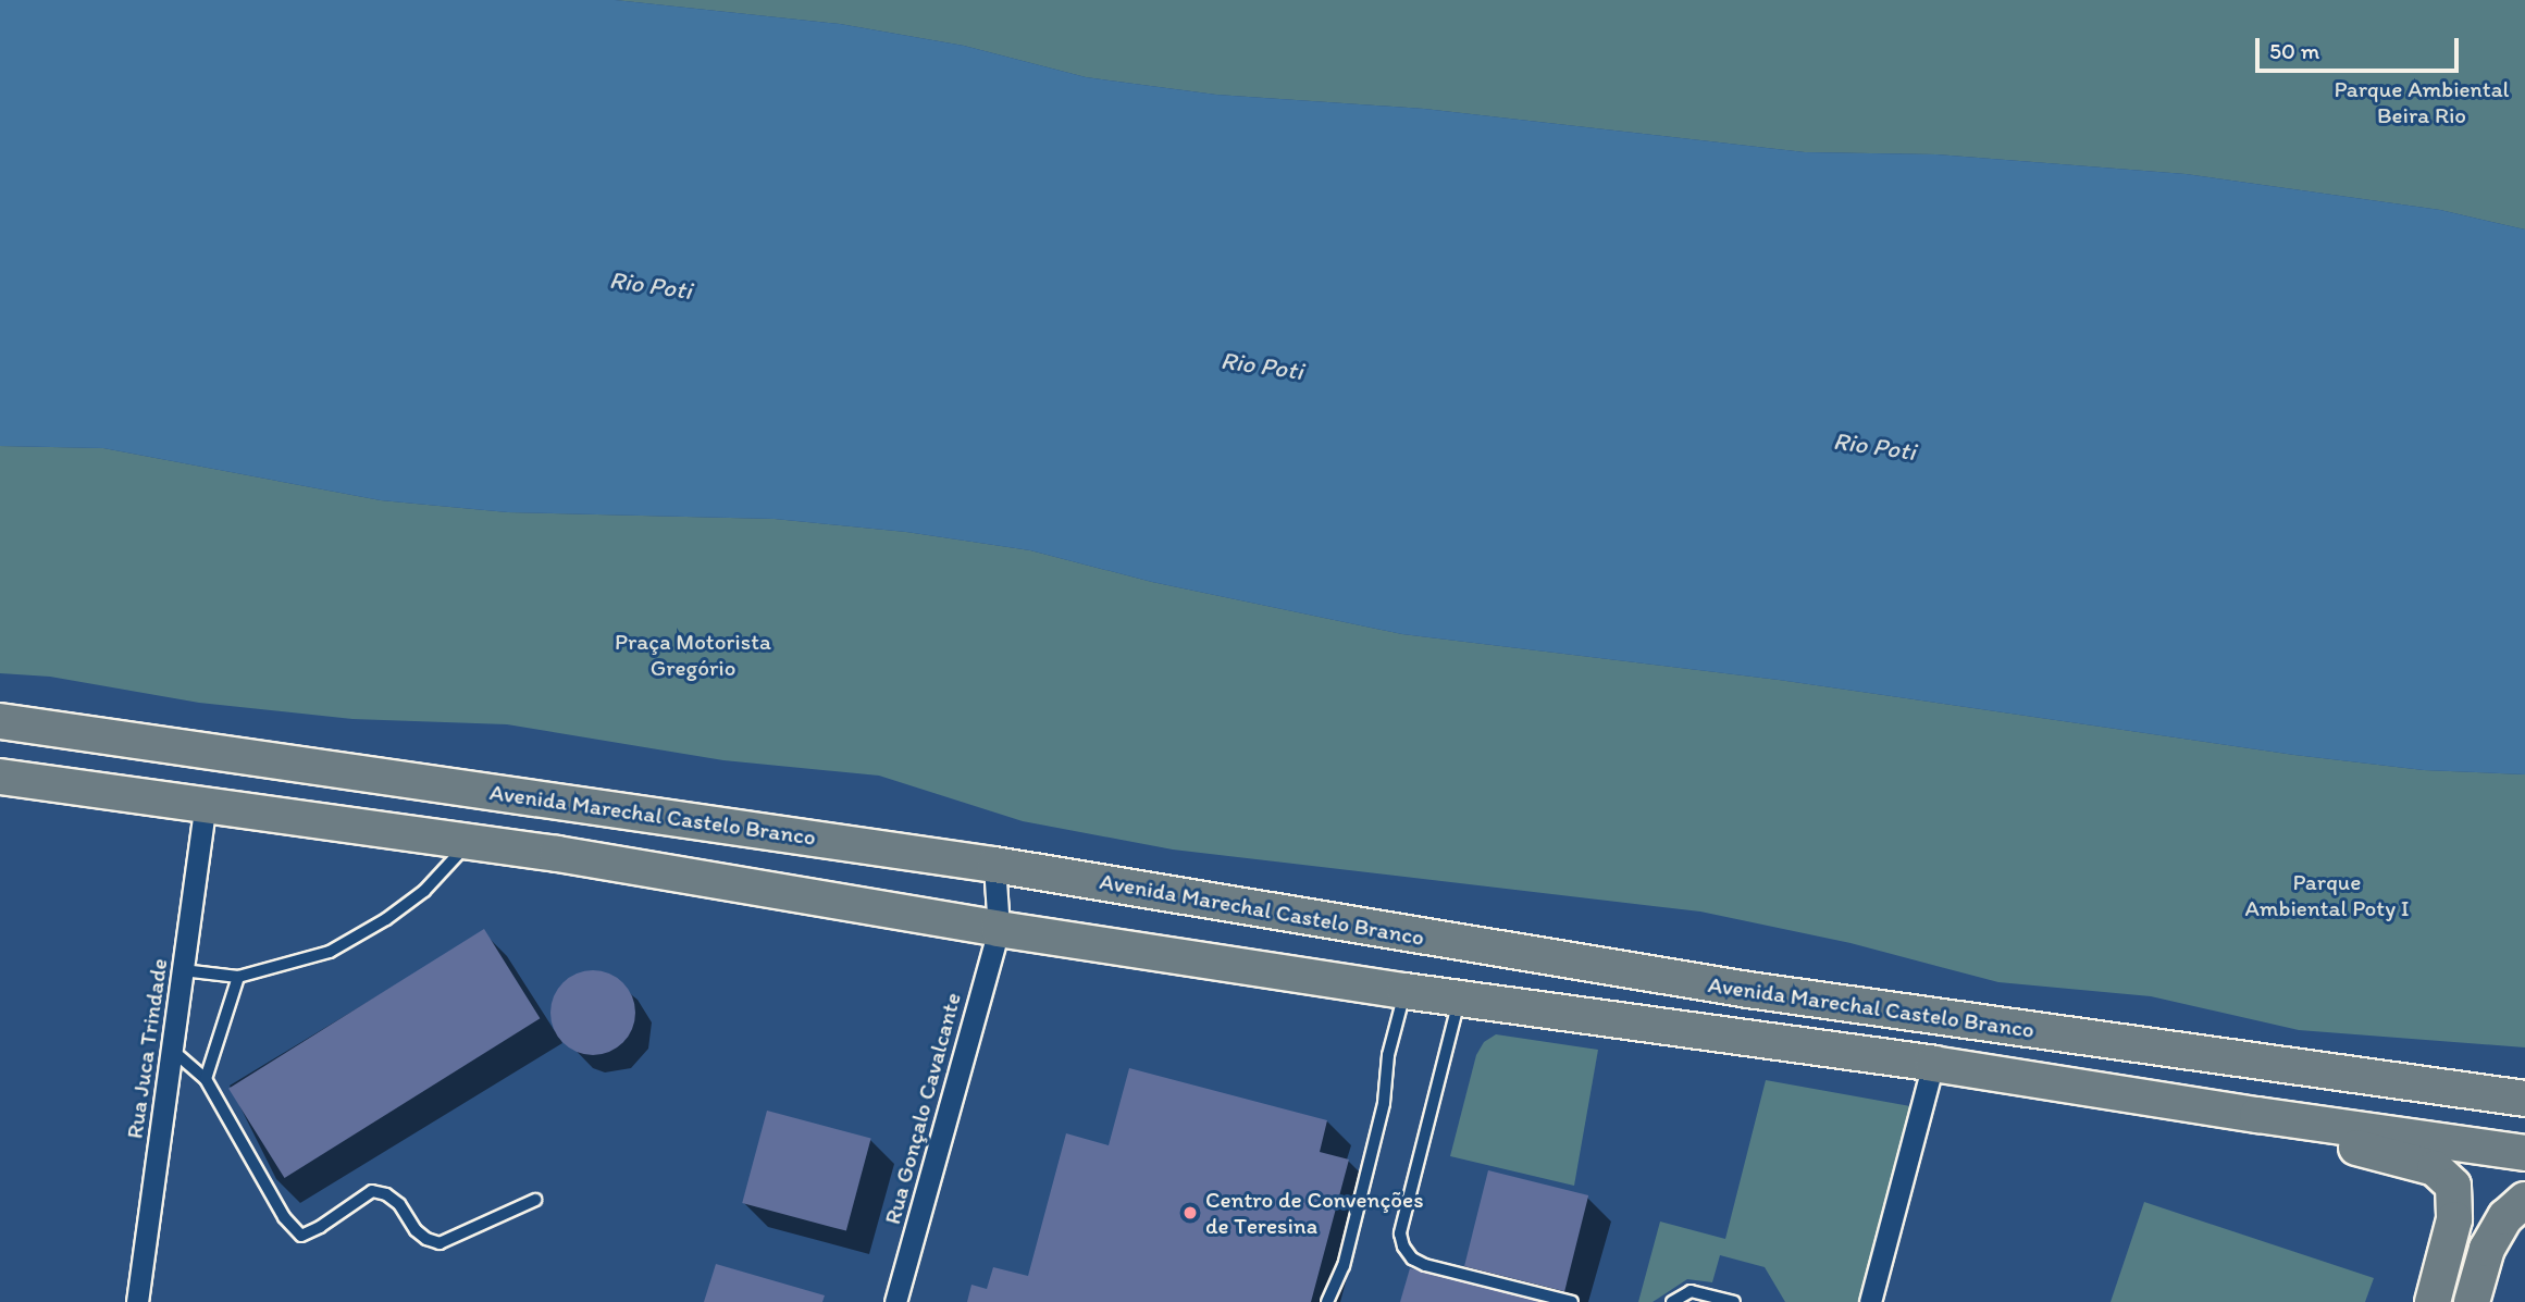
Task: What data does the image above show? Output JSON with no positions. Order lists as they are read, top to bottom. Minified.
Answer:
{"streets":{"main road":["Avenida Marechal Castelo Branco"],"street":["Rua Juca Trindade","Rua Gonçalo Cavalcante"]},"crossings":[["Avenida Marechal Castelo Branco","Rua Juca Trindade"],["Avenida Marechal Castelo Branco","Rua Gonçalo Cavalcante"]],"water":["Rio Poti"],"parks":["Parque Ambiental Beira Rio","Praça Motorista Gregório","Parque Ambiental Poty I"],"places":["Centro de Convenções de Teresina"],"scale_bar":"50 m"}
